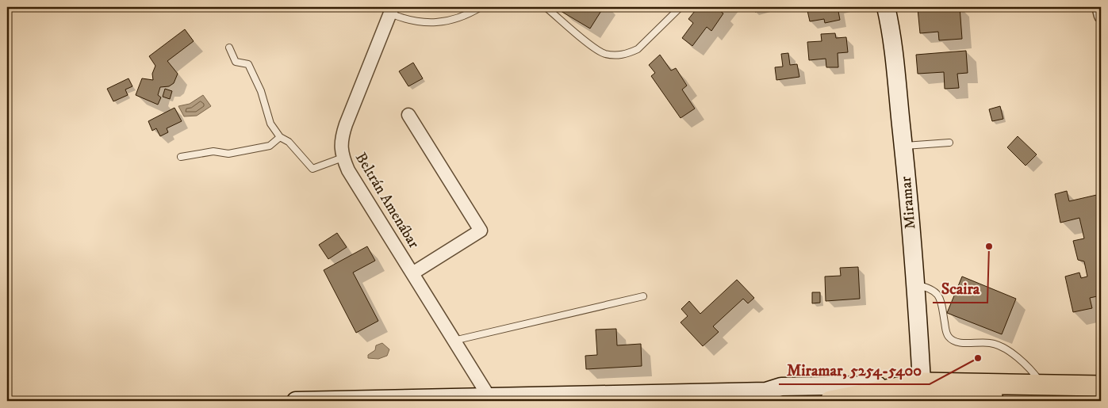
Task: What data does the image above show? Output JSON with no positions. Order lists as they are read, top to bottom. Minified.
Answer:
{"streets":{"main road":["Miramar"],"street":["Beltrán Amenábar"]},"places":["Scaira","Miramar, 5254-5400"]}
